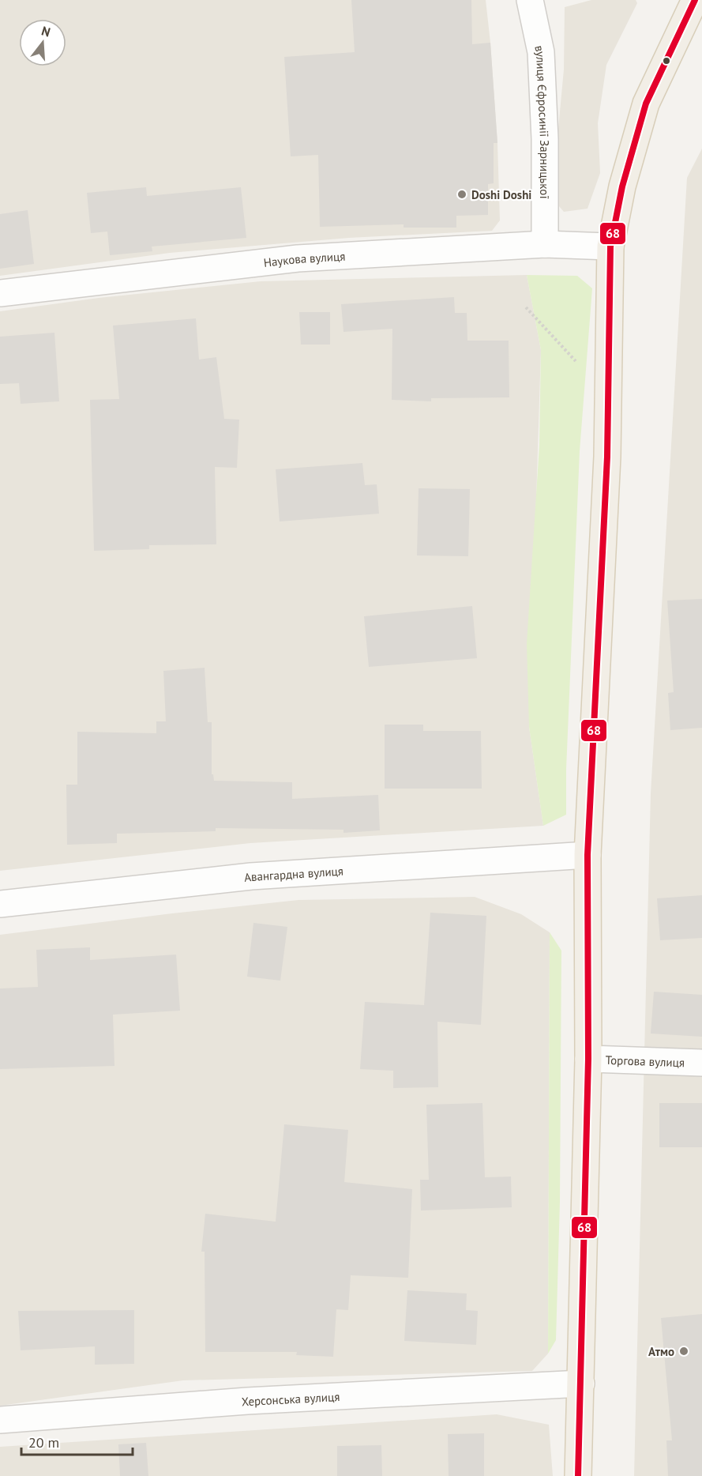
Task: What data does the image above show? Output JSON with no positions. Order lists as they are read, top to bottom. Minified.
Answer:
{"streets":{"street":["вулиця Єфросинії Зарницької","Наукова вулиця","Авангардна вулиця","Торгова вулиця","Херсонська вулиця"]},"crossings":[["вулиця Єфросинії Зарницької","Наукова вулиця"]],"places":["Doshi Doshi","Атмо"],"lines":["transit line 68"],"scale_bar":"20 m","north":"top"}
